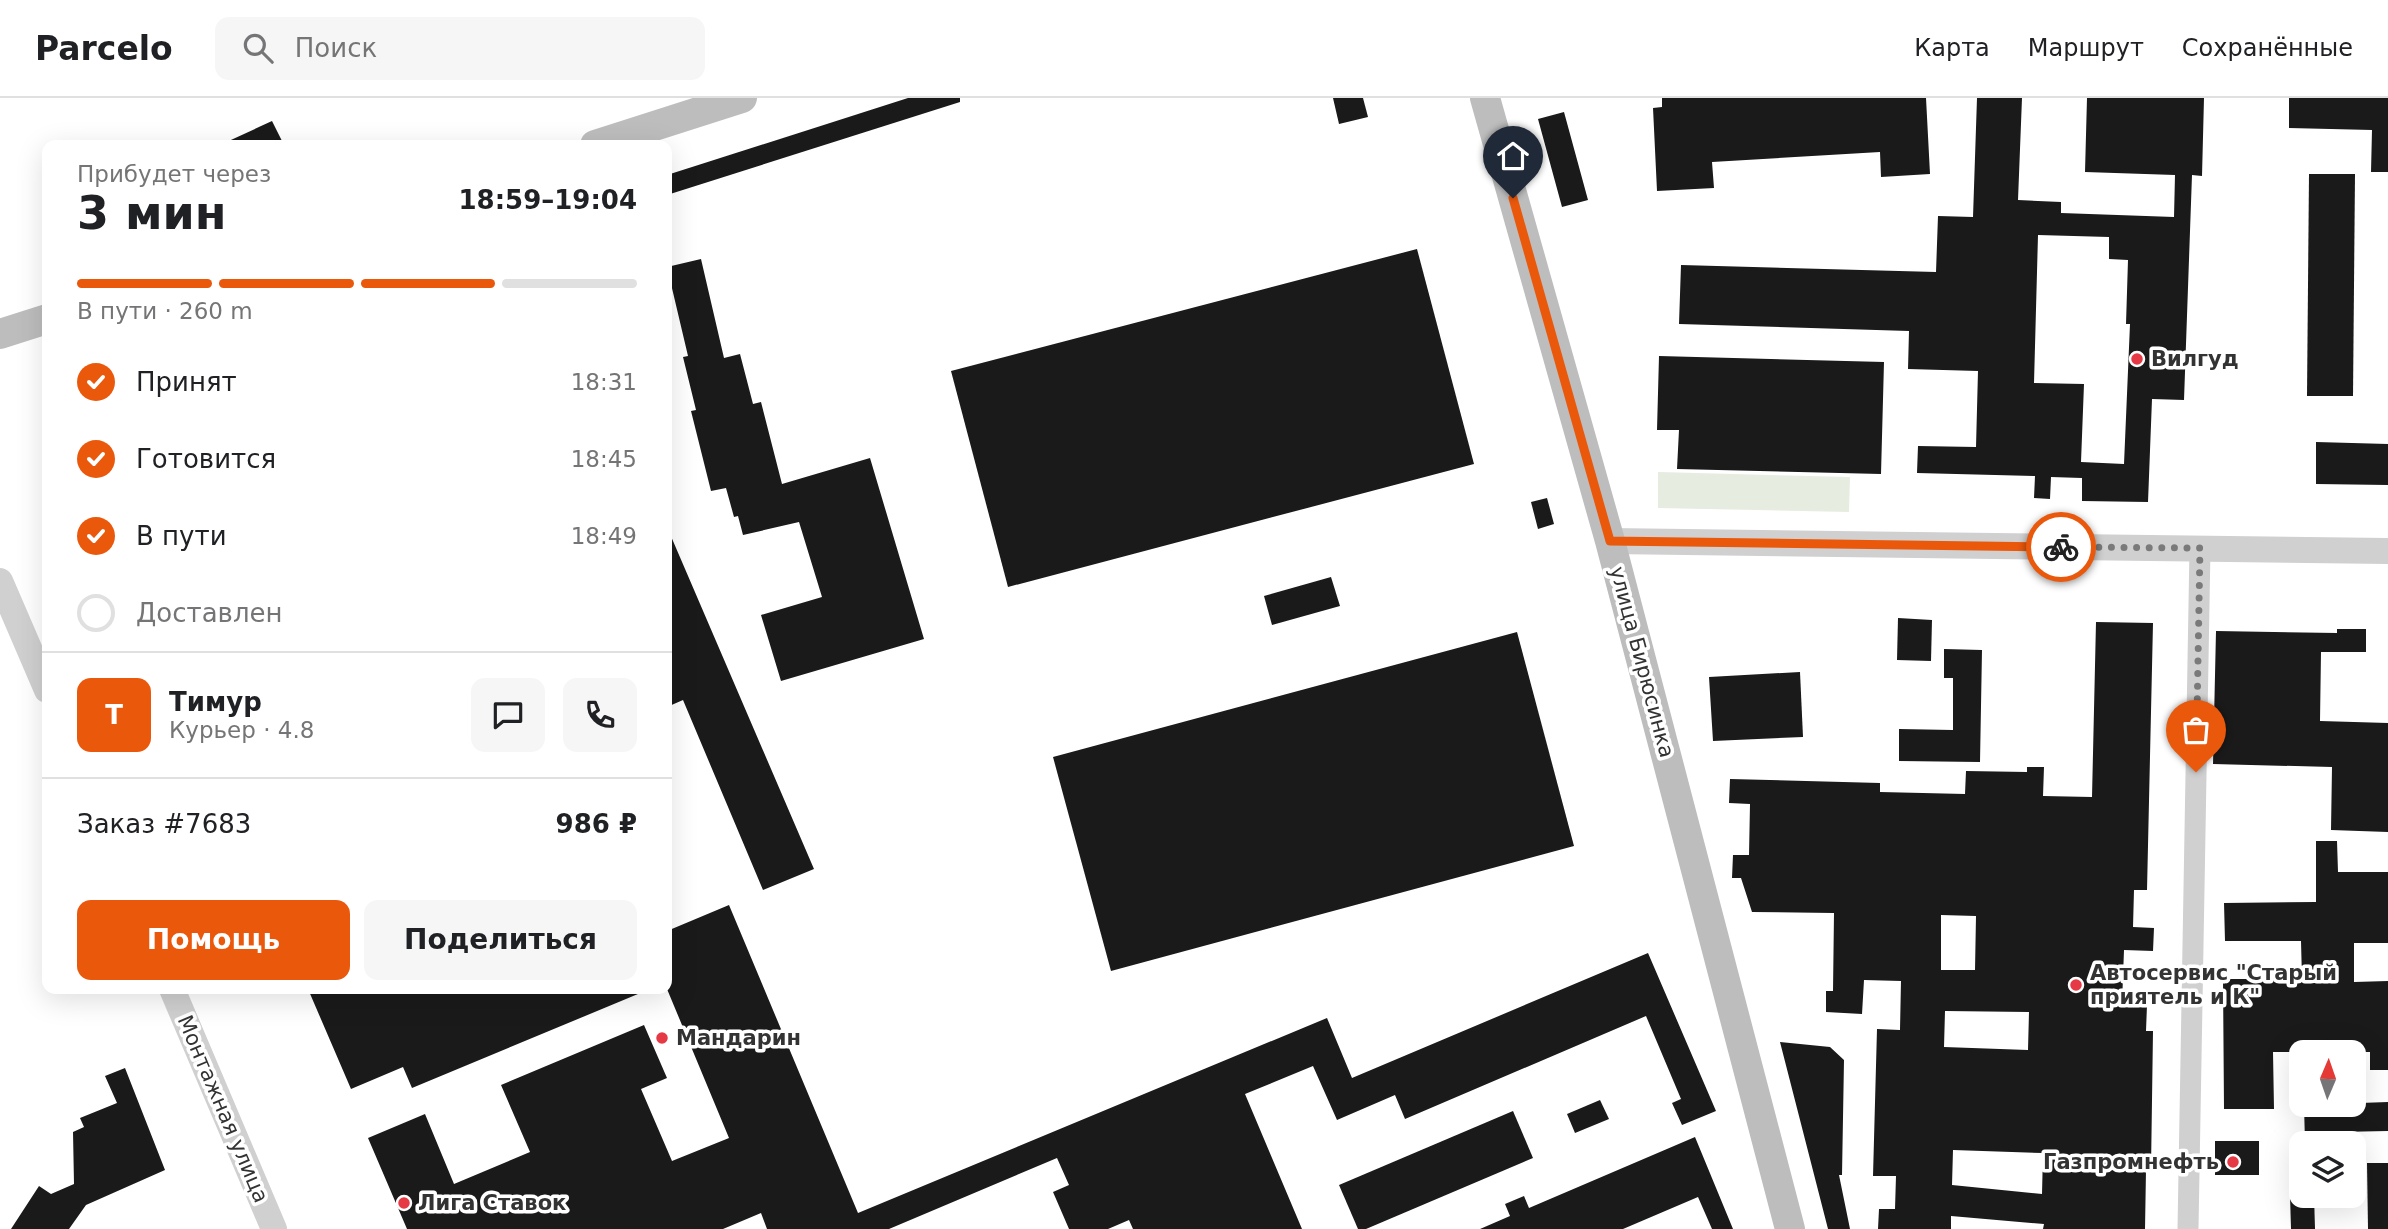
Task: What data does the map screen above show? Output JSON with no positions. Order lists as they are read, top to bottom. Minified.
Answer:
{"streets":{"main road":["улица Бирюсинка"],"street":["Монтажная улица"]},"places":["Вилгуд","Автосервис \"Старый приятель и К\"","Мандарин","Газпромнефть","Лига Ставок"],"north":"top","page":{"header":"Parcelo","search":"Поиск","nav":["Карта","Маршрут","Сохранённые"],"heading":["3 мин","Прибудет через","18:59–19:04"],"panel":["Тимур","Курьер · 4.8","Заказ #7683","986 ₽"],"bar":"В пути · 260 m","list":[["Принят","18:31"],["Готовится","18:45"],["В пути","18:49"],"Доставлен"],"round":"Т","buttons":["Помощь","Поделиться"]}}
